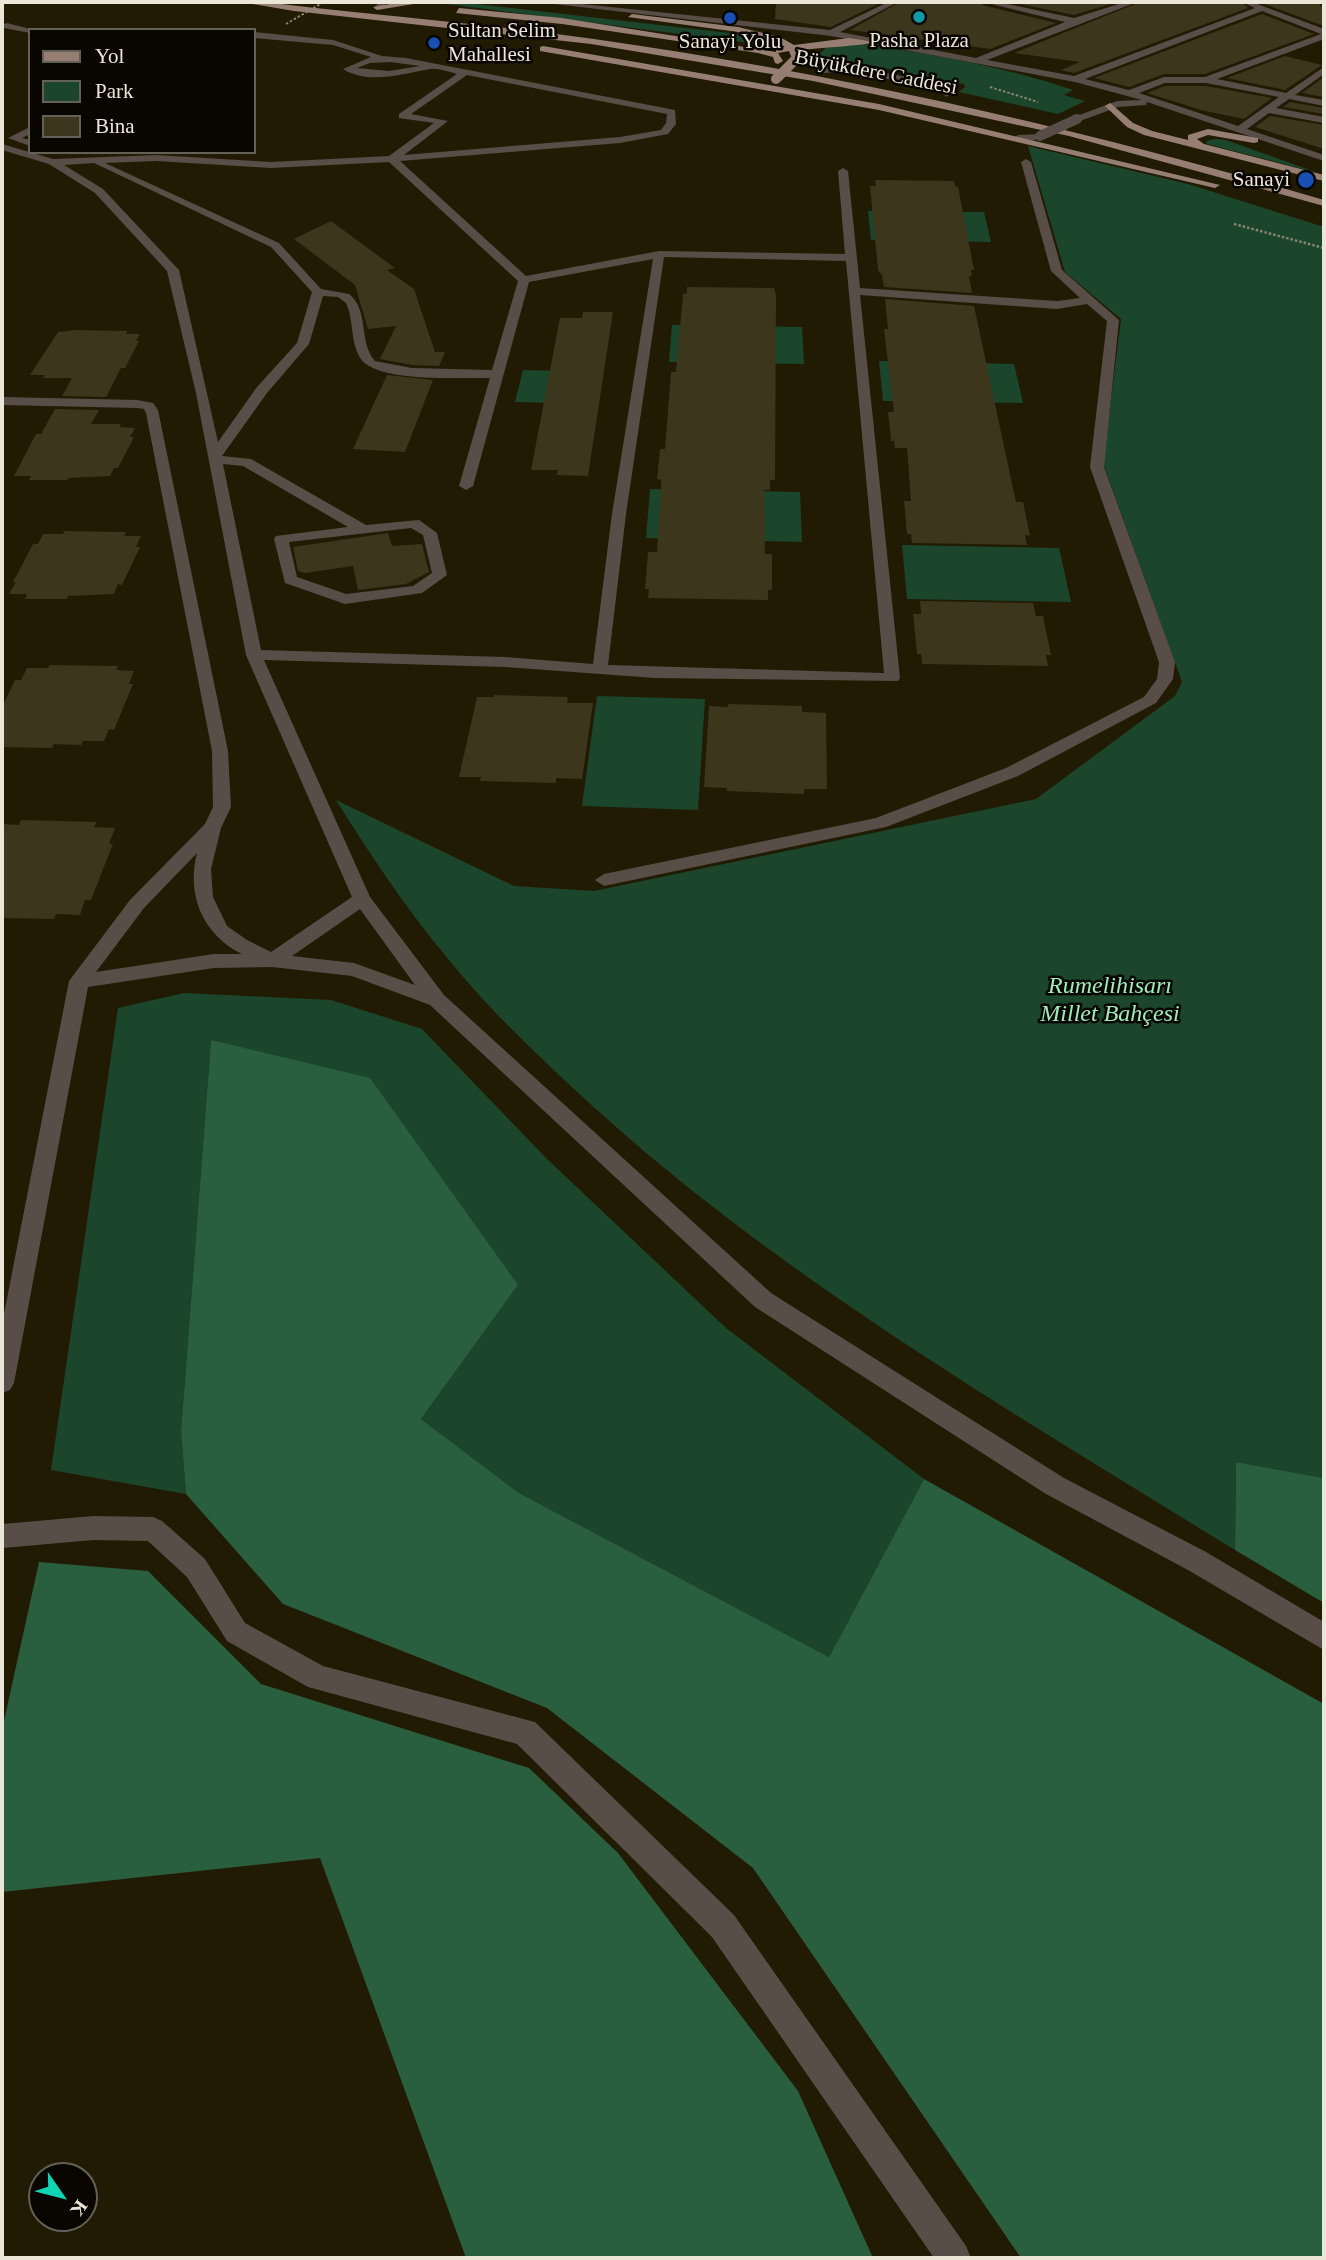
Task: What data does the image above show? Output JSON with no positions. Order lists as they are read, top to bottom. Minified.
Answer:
{"streets":{"main road":["Büyükdere Caddesi"]},"parks":["Rumelihisarı Millet Bahçesi"],"places":["Pasha Plaza","Sanayi Yolu","Sultan Selim Mahallesi","Sanayi"],"legend":["Yol","Park","Bina"],"north":"bottom right"}
